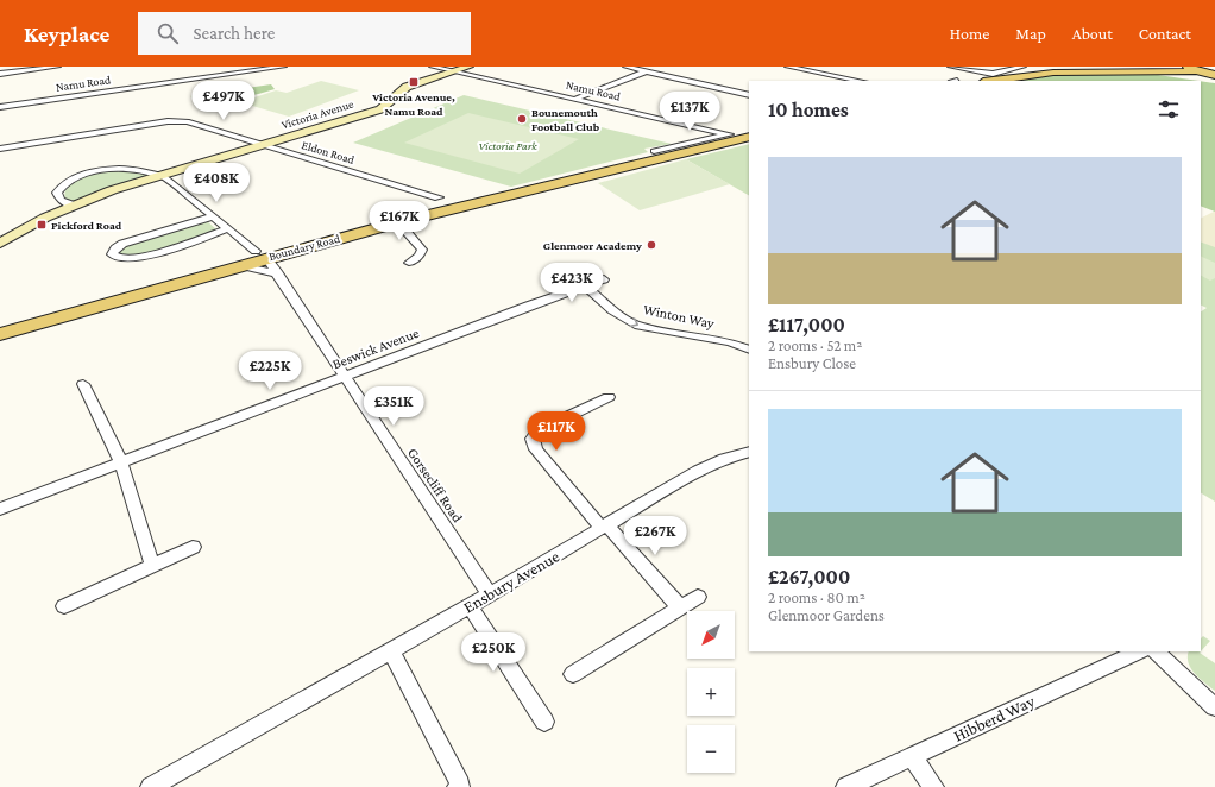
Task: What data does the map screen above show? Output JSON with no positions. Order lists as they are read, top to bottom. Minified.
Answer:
{"streets":{"main road":["Boundary Road"],"street":["Namu Road","Victoria Avenue","Eldon Road","Winton Way","Beswick Avenue","Gorsecliff Road","Ensbury Avenue","Hibberd Way"]},"crossings":[["Namu Road","Victoria Avenue"],["Victoria Avenue","Eldon Road"],["Boundary Road","Gorsecliff Road"],["Winton Way","Beswick Avenue"],["Beswick Avenue","Gorsecliff Road"],["Gorsecliff Road","Ensbury Avenue"]],"one_way":["Winton Way"],"parks":["Victoria Park"],"places":{"transit":["Victoria Avenue, Namu Road","Pickford Road"],"other":["Bounemouth Football Club","Glenmoor Academy"]},"north":"bottom left","page":{"header":"Keyplace","search":"Search here","nav":["Home","Map","About","Contact"],"price":["£497K","£137K","£408K","£167K","£423K","£225K","£351K","£117K","£267K","£250K"],"heading":"10 homes","list":[{"name":"£117,000","note":"2 rooms · 52 m² · Ensbury Close"},{"name":"£267,000","note":"2 rooms · 80 m² · Glenmoor Gardens"}],"map_buttons":["+","−"]}}
